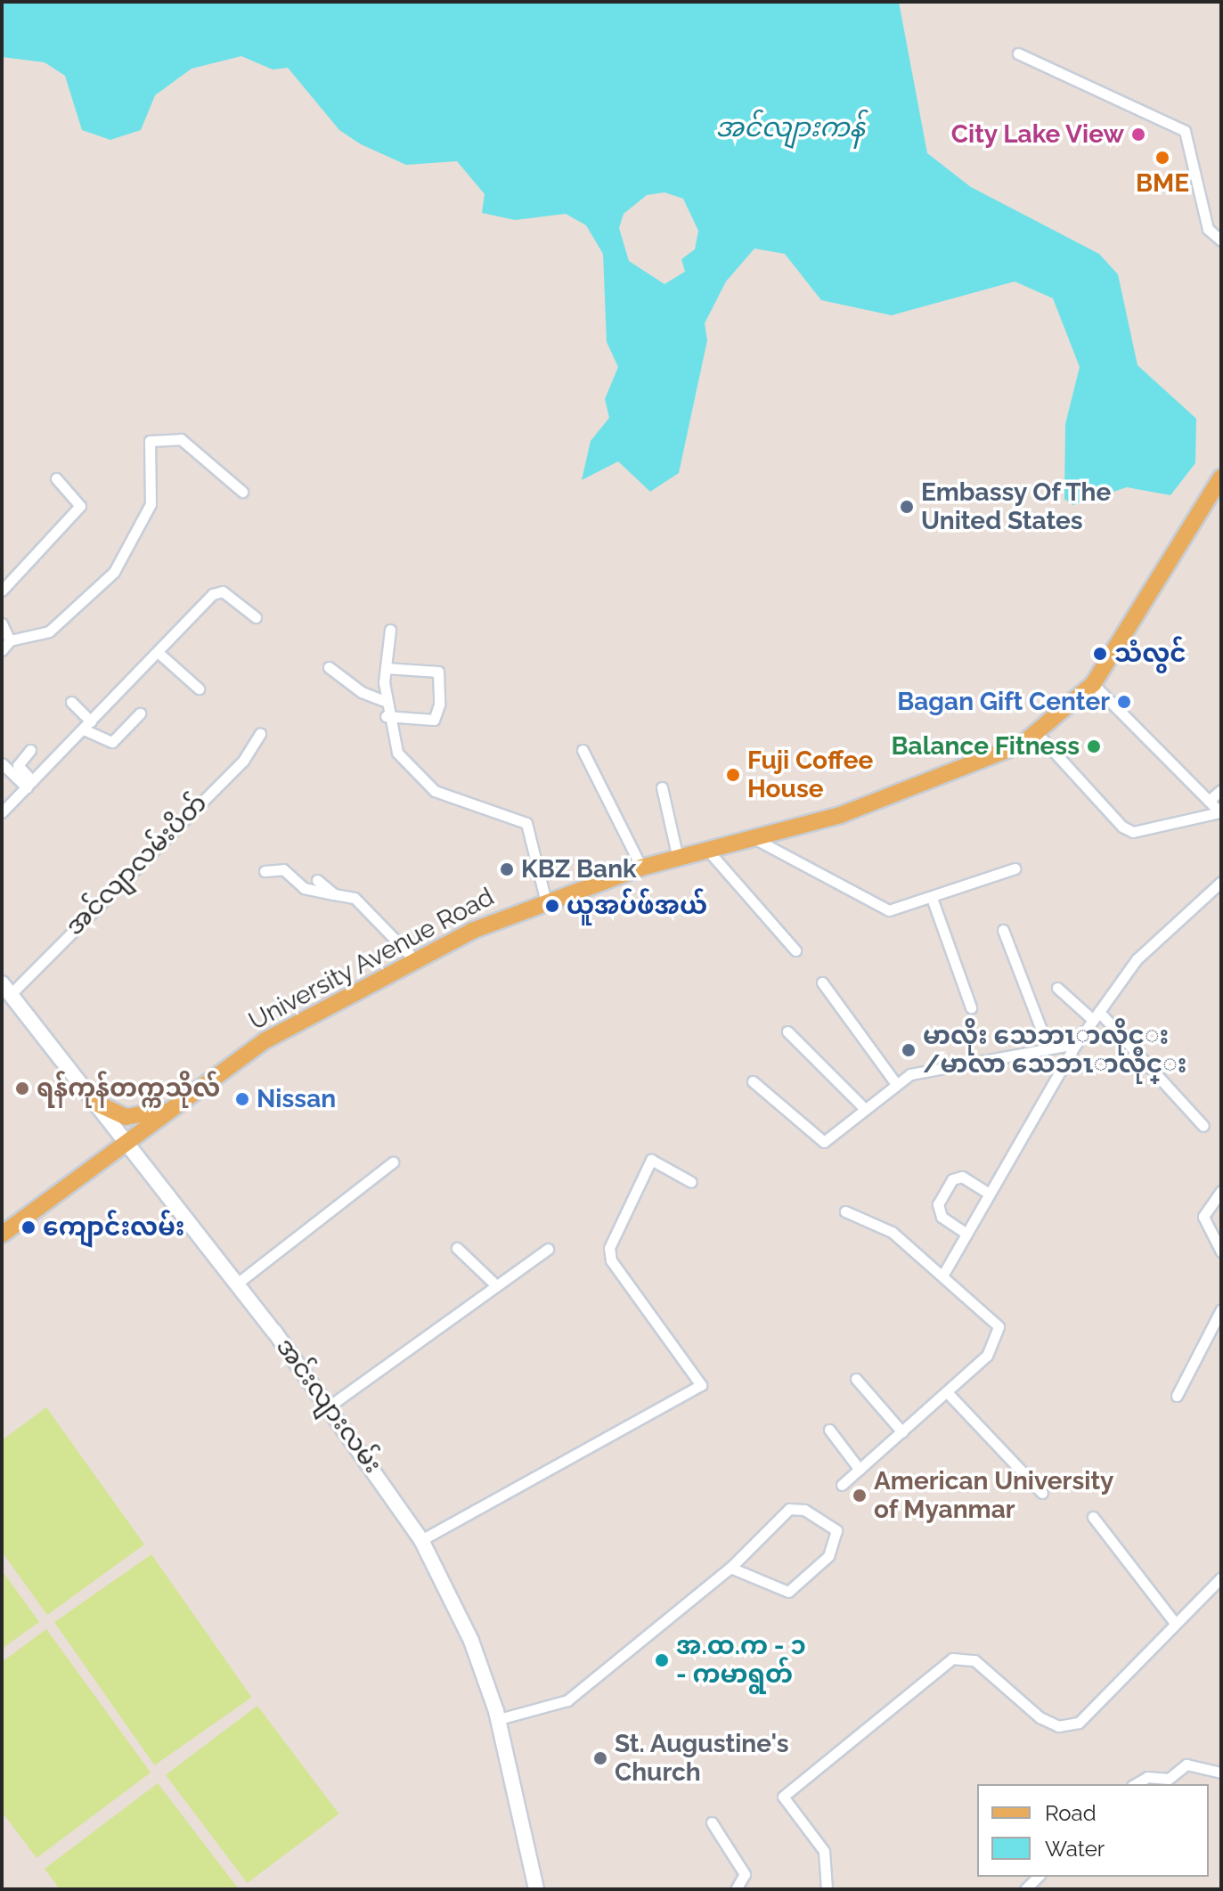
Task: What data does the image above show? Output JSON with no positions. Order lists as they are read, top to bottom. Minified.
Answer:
{"streets":{"main road":["University Avenue Road","အင်းလျားလမ်း"],"street":["အင်လျာလမ်းပိတ်"]},"crossings":[["အင်လျာလမ်းပိတ်","အင်းလျားလမ်း"],["University Avenue Road","အင်းလျားလမ်း"]],"water":["အင်လျားကန်"],"places":["City Lake View","BME","Embassy Of The United States","သံလွင်","Bagan Gift Center","Balance Fitness","Fuji Coffee House","KBZ Bank","ယူအပ်ဖ်အယ်","မာလိုး သေဘၤာလိုင္း /မာလာ သေဘၤာလိုင္း","ရန်ကုန်တက္ကသိုလ်","Nissan","ကျောင်းလမ်း","American University of Myanmar","အ.ထ.က - ၁ - ကမာရွတ်","St. Augustine's Church"],"legend":["Road","Water"]}
